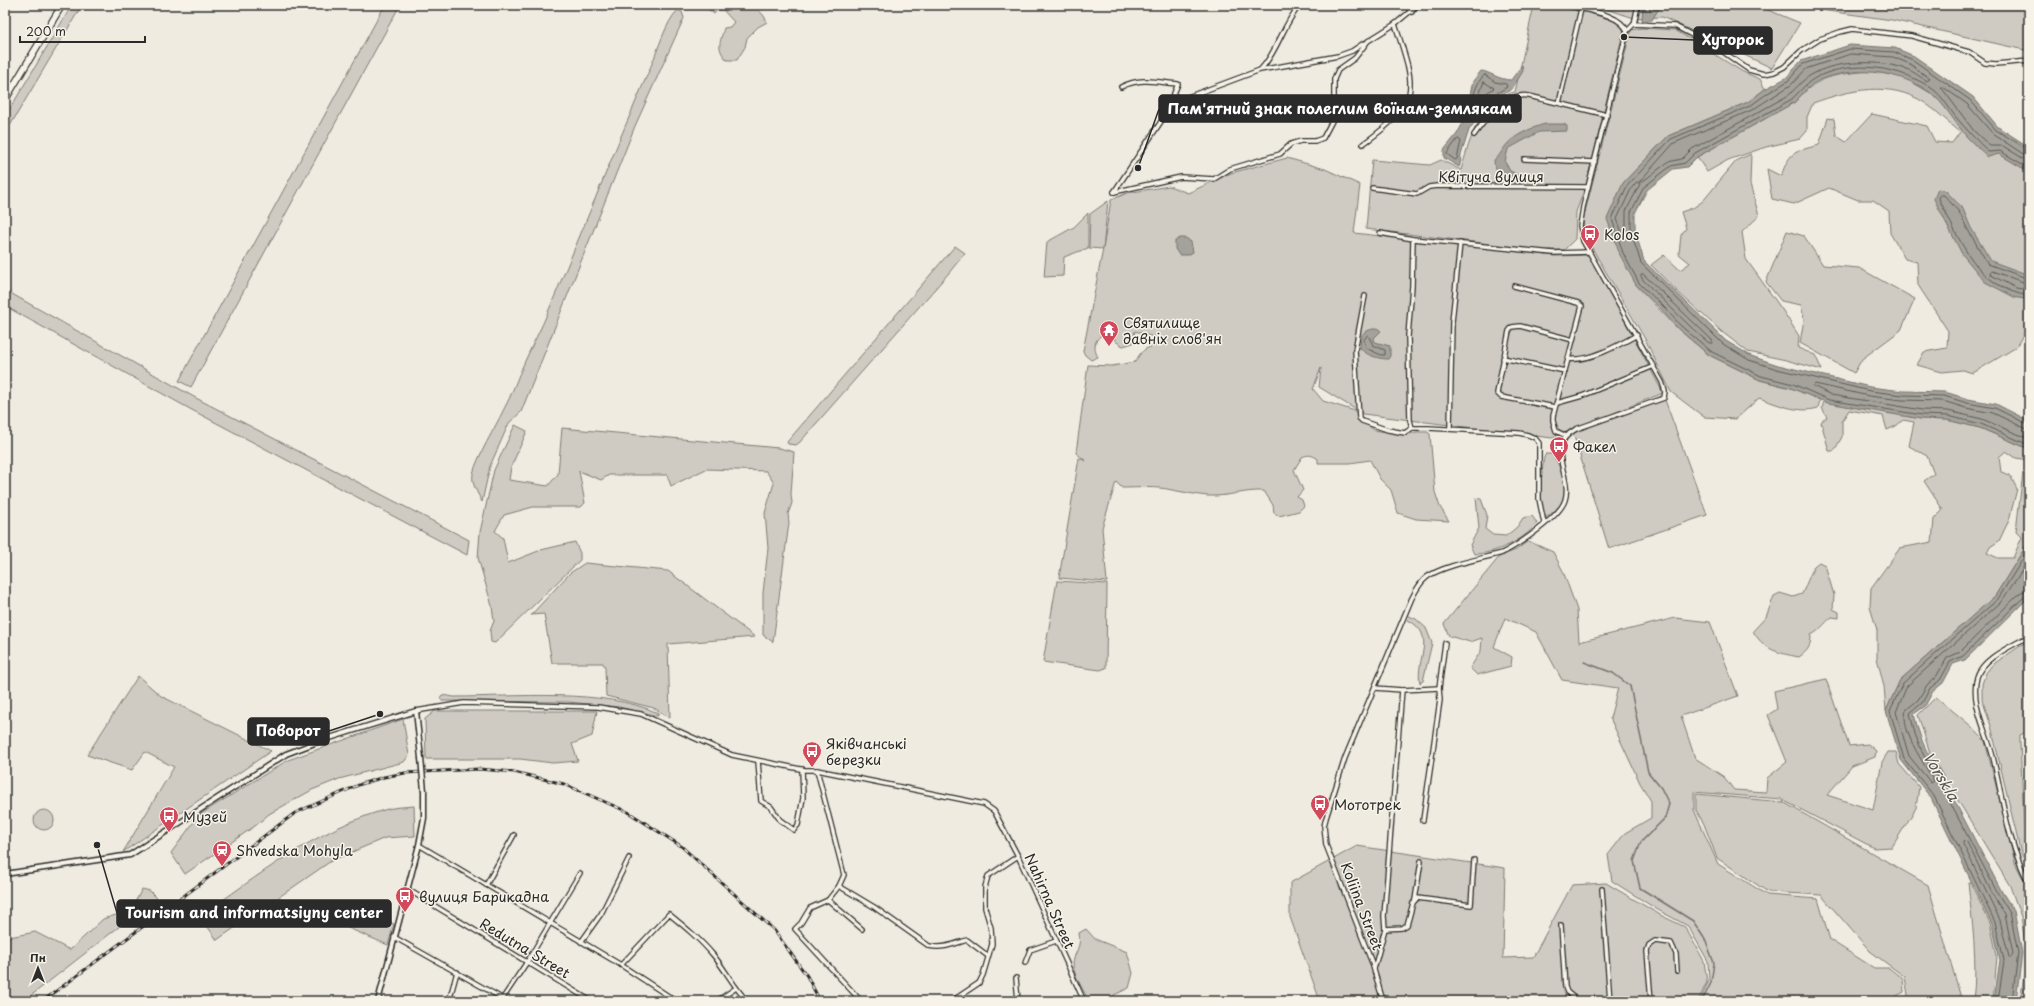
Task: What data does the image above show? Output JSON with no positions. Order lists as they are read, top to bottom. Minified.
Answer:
{"streets":{"street":["Квітуча вулиця","Nahirna Street","Koliina Street","Redutna Street"]},"water":["Vorskla"],"places":{"other":["Хуторок","Пам'ятний знак полеглим воїнам-землякам","Поворот","Tourism and informatsiyny center"],"bus stop":["Kolos","Факел","Яківчанські березки","Мототрек","Музей","вулиця Барикадна"],"temple":["Святилище давніх слов'ян"],"station":["Shvedska Mohyla"]},"scale_bar":"200 m","north":"top"}
